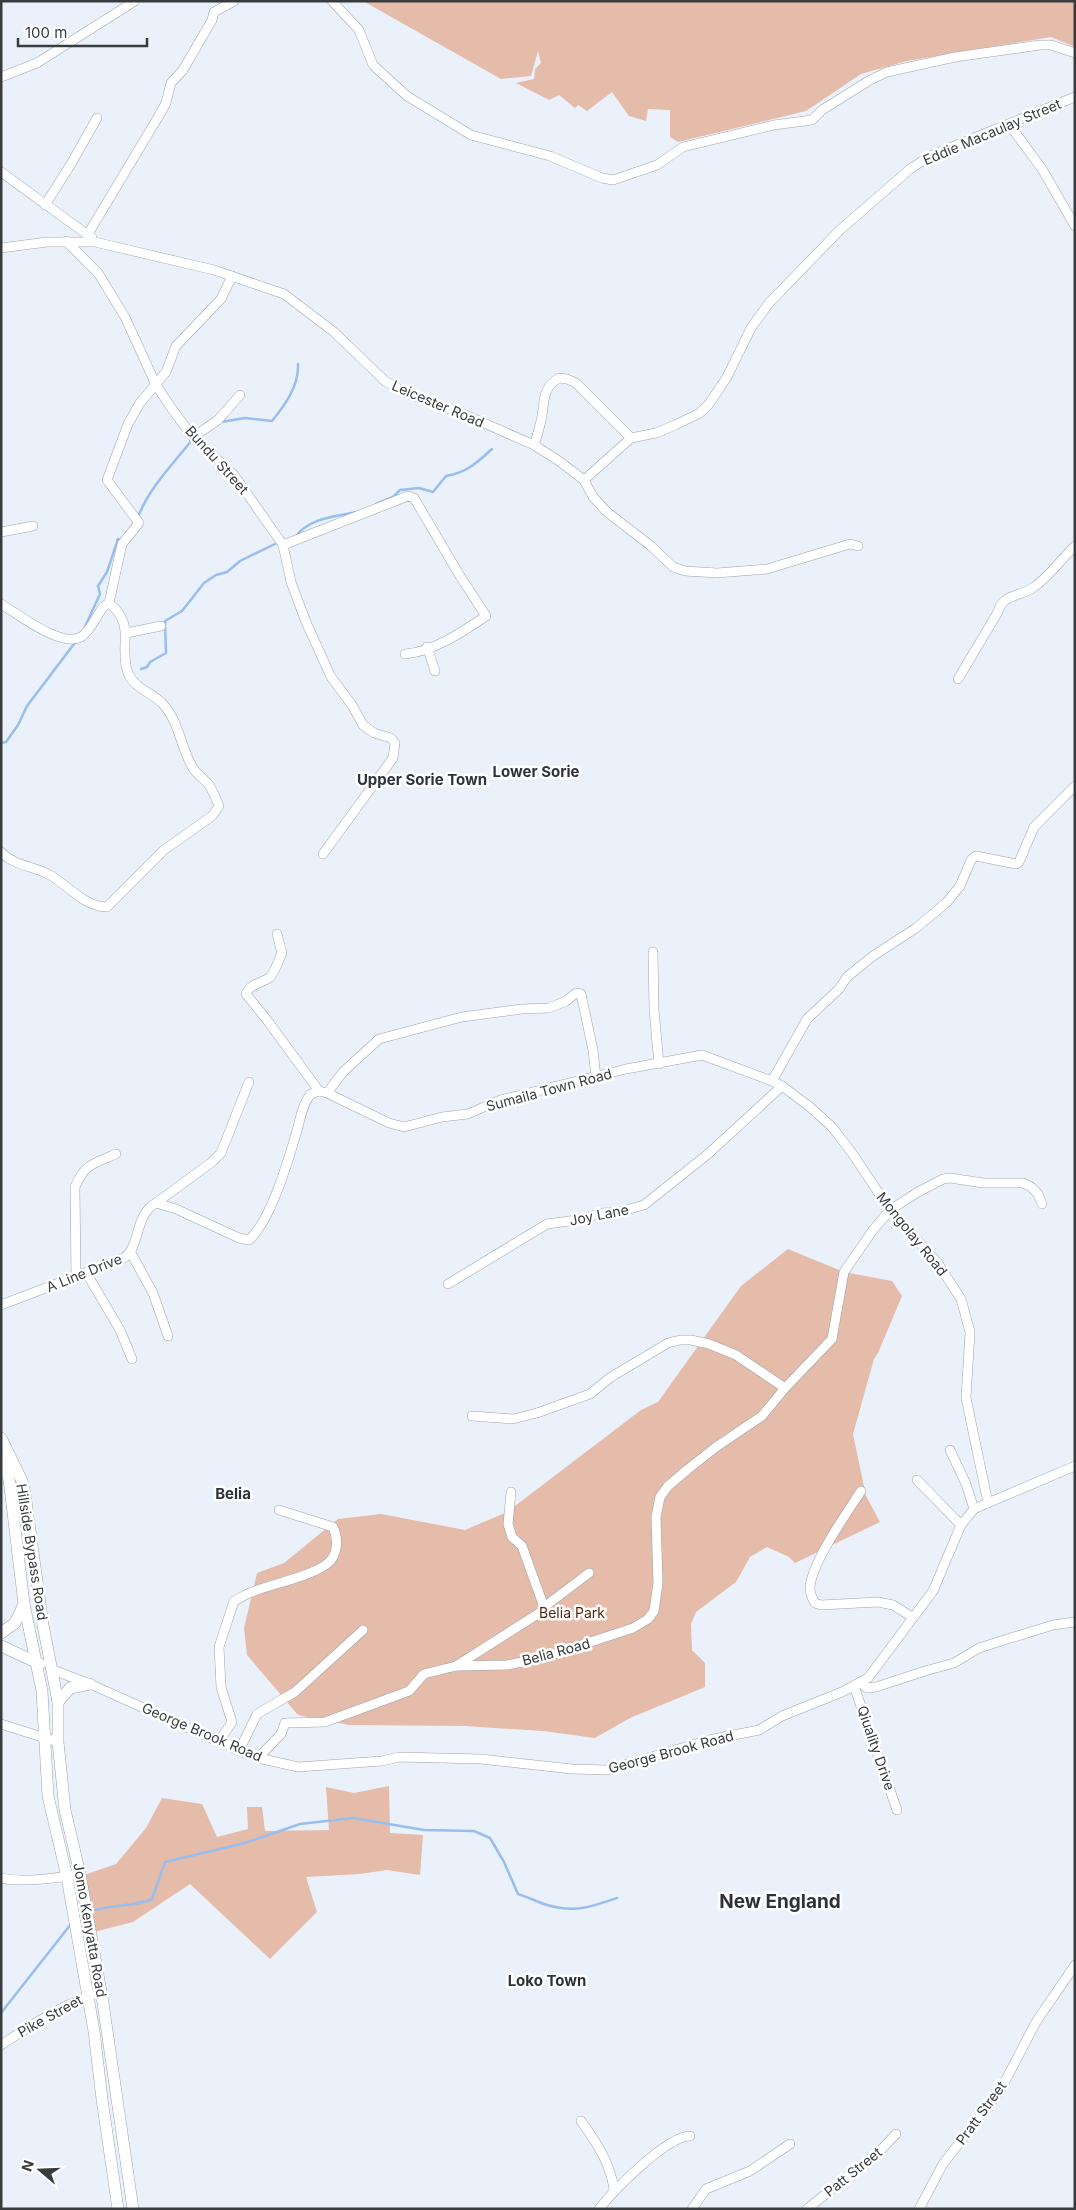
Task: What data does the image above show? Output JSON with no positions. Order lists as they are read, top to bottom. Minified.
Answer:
{"streets":{"main road":["Hillside Bypass Road","Jomo Kenyatta Road"],"street":["Eddie Macaulay Street","Leicester Road","Bundu Street","Sumaila Town Road","Joy Lane","Mongolay Road","A Line Drive","Belia Road","George Brook Road","Qiuality Drive","Pike Street","Pratt Street","Patt Street"]},"crossings":[["Leicester Road","Bundu Street"],["Sumaila Town Road","Joy Lane"],["Sumaila Town Road","Mongolay Road"],["Joy Lane","Mongolay Road"],["Mongolay Road","George Brook Road"],["Hillside Bypass Road","George Brook Road"],["Hillside Bypass Road","Jomo Kenyatta Road"],["Belia Road","George Brook Road"],["George Brook Road","Qiuality Drive"],["George Brook Road","Jomo Kenyatta Road"],["Jomo Kenyatta Road","Pike Street"]],"districts":["Lower Sorie","Upper Sorie Town","Belia","New England","Loko Town"],"parks":["Belia Park"],"scale_bar":"100 m","north":"left"}
